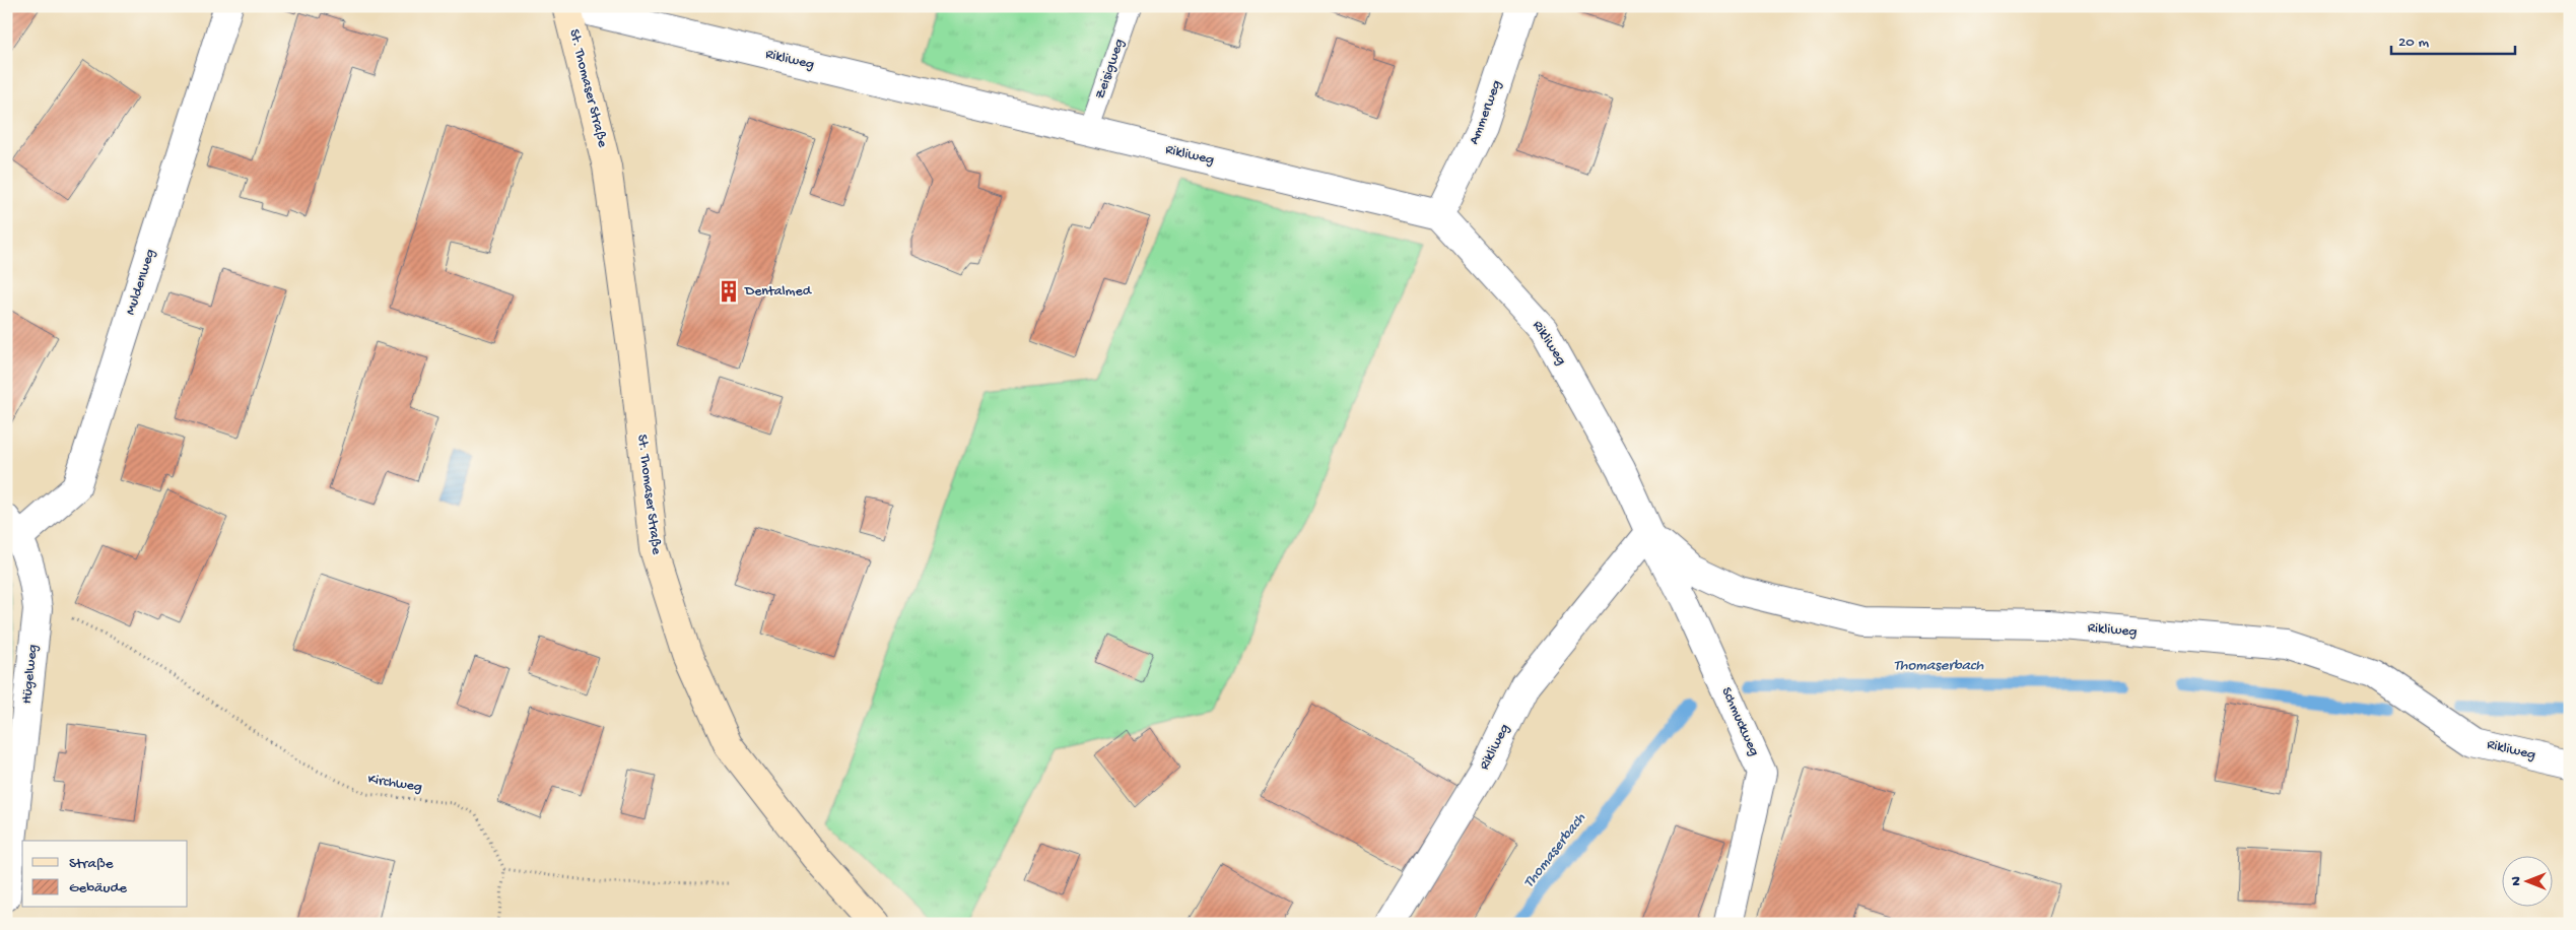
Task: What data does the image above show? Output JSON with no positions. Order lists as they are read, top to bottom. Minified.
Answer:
{"streets":{"main road":["St. Thomaser Straße"],"street":["Rikliweg","Ammerweg","Muldenweg","Hügelweg","Schmuckweg"],"lane":["Zeisigweg"],"path":["Kirchweg"]},"crossings":[["Rikliweg","Zeisigweg"],["Rikliweg","St. Thomaser Straße"],["Rikliweg","Ammerweg"],["Rikliweg","Schmuckweg"],["Muldenweg","Hügelweg"],["Hügelweg","Kirchweg"]],"water":["Thomaserbach"],"places":{"building":["Dentalmed"]},"legend":["Straße","Gebäude"],"scale_bar":"20 m","north":"left"}
